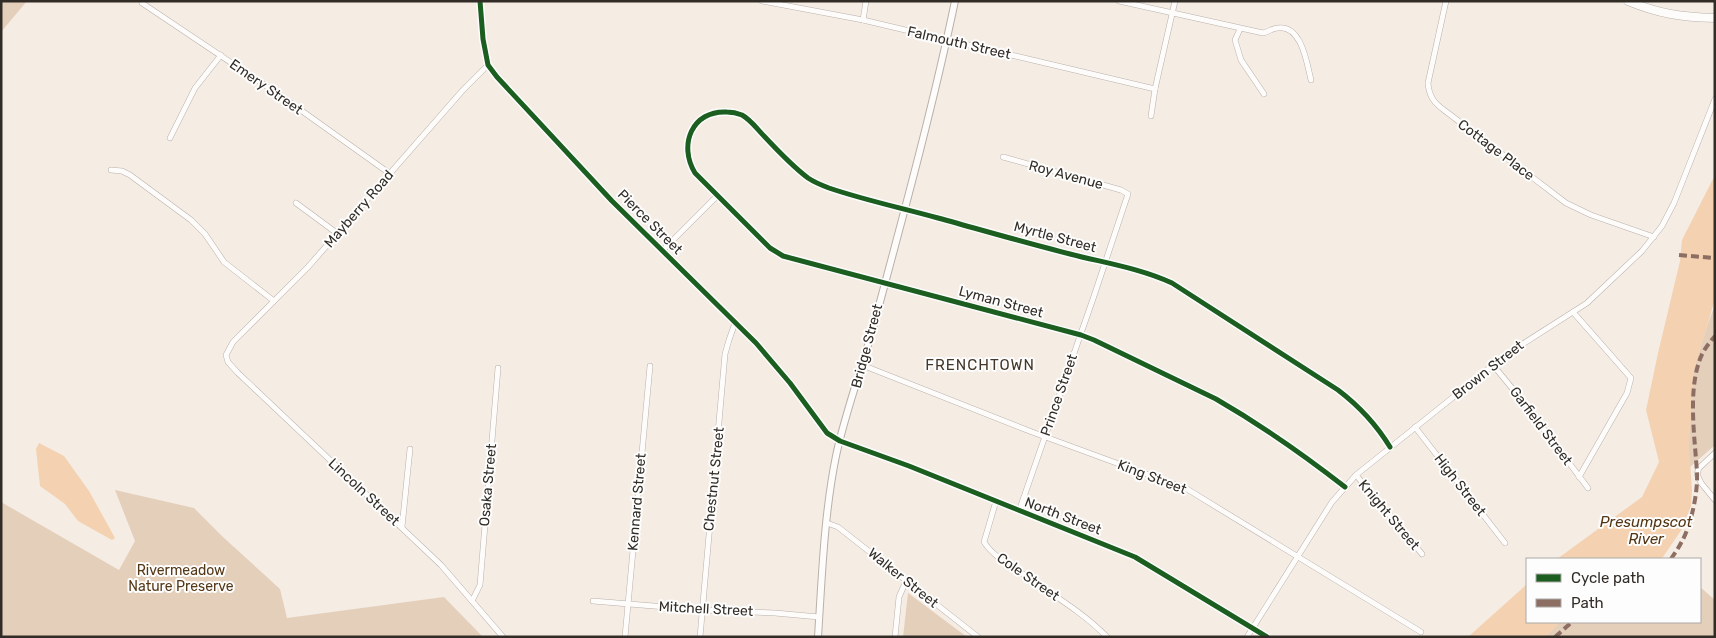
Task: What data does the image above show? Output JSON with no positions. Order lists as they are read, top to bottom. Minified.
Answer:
{"streets":{"street":["Falmouth Street","Emery Street","Cottage Place","Roy Avenue","Mayberry Road","Pierce Street","Myrtle Street","Lyman Street","Bridge Street","Brown Street","Prince Street","Garfield Street","King Street","Chestnut Street","Osaka Street","High Street","Lincoln Street","Kennard Street","Knight Street","North Street","Cole Street","Walker Street","Mitchell Street"]},"crossings":[["Falmouth Street","Bridge Street"],["Emery Street","Mayberry Road"],["Cottage Place","Brown Street"],["Roy Avenue","Prince Street"],["Mayberry Road","Pierce Street"],["Mayberry Road","Lincoln Street"],["Pierce Street","Bridge Street"],["Pierce Street","Chestnut Street"],["Pierce Street","North Street"],["Myrtle Street","Lyman Street"],["Myrtle Street","Bridge Street"],["Myrtle Street","Brown Street"],["Myrtle Street","Prince Street"],["Lyman Street","Bridge Street"],["Lyman Street","Brown Street"],["Lyman Street","Prince Street"],["Bridge Street","King Street"],["Bridge Street","North Street"],["Bridge Street","Walker Street"],["Bridge Street","Mitchell Street"],["Brown Street","Garfield Street"],["Brown Street","King Street"],["Brown Street","High Street"],["Brown Street","Knight Street"],["Brown Street","North Street"],["Prince Street","King Street"],["Prince Street","North Street"],["Chestnut Street","Mitchell Street"],["Osaka Street","Lincoln Street"],["Kennard Street","Mitchell Street"],["North Street","Cole Street"]],"districts":["FRENCHTOWN"],"water":["Presumpscot River"],"parks":["Rivermeadow Nature Preserve"],"legend":["Cycle path","Path"]}
